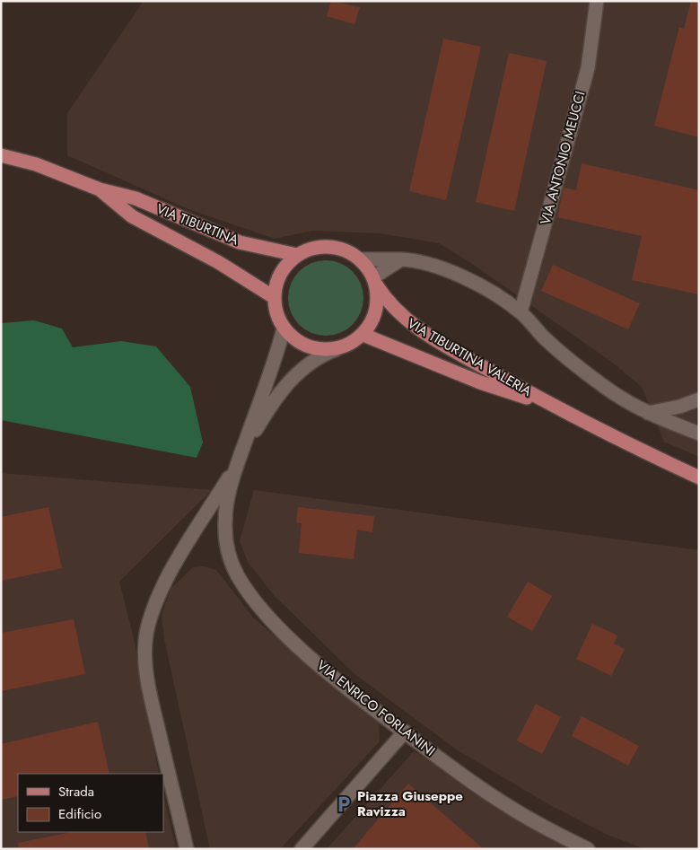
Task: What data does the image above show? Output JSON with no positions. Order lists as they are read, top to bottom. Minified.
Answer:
{"streets":{"main road":["VIA TIBURTINA","VIA TIBURTINA VALERIA"],"street":["VIA ANTONIO MEUCCI","VIA ENRICO FORLANINI"]},"crossings":[["VIA TIBURTINA","VIA TIBURTINA VALERIA"]],"places":{"parking":["Piazza Giuseppe Ravizza"]},"legend":["Strada","Edificio"]}
